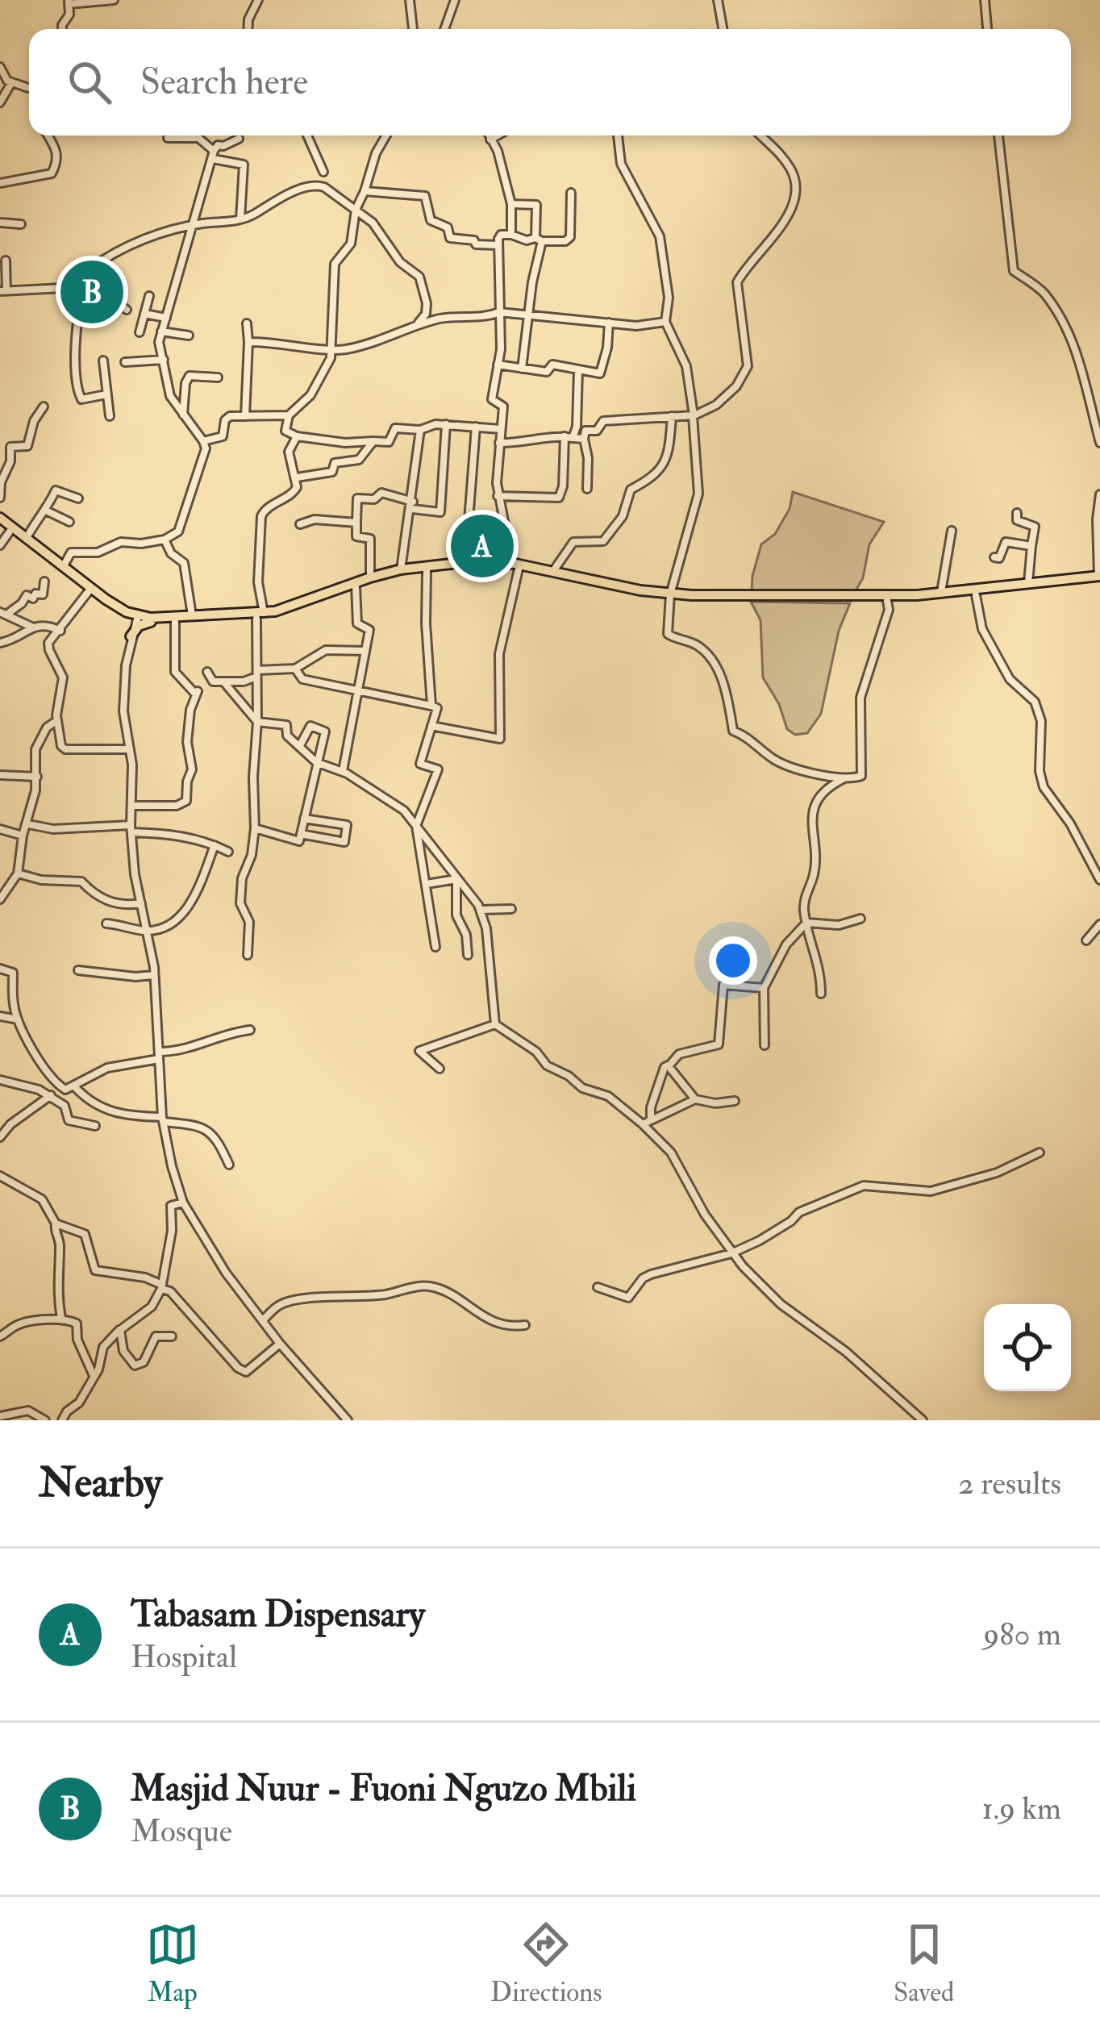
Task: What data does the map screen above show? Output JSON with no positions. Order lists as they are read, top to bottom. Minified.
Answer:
{"page":{"search":"Search here","pins":["B","A"],"heading":["Nearby","2 results"],"list":[{"mark":"A","name":"Tabasam Dispensary","note":"Hospital","value":"980 m"},{"mark":"B","name":"Masjid Nuur - Fuoni Nguzo Mbili","note":"Mosque","value":"1.9 km"}],"nav":["Map","Directions","Saved"]}}
